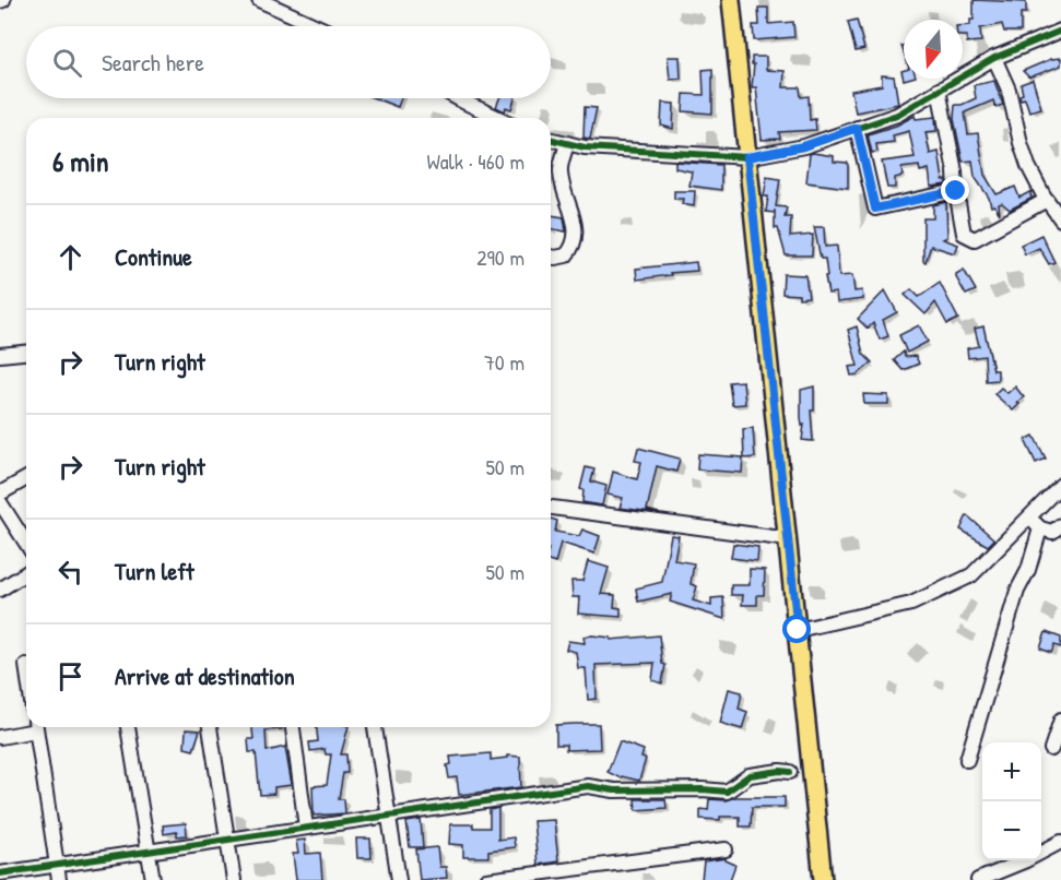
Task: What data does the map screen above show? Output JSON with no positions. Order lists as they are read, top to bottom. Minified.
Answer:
{"north":"bottom","page":{"search":"Search here","heading":["6 min","Walk · 460 m"],"list":[["Continue","290 m"],["Turn right","70 m"],["Turn right","50 m"],["Turn left","50 m"],"Arrive at destination"],"map_buttons":["+","−"]}}
